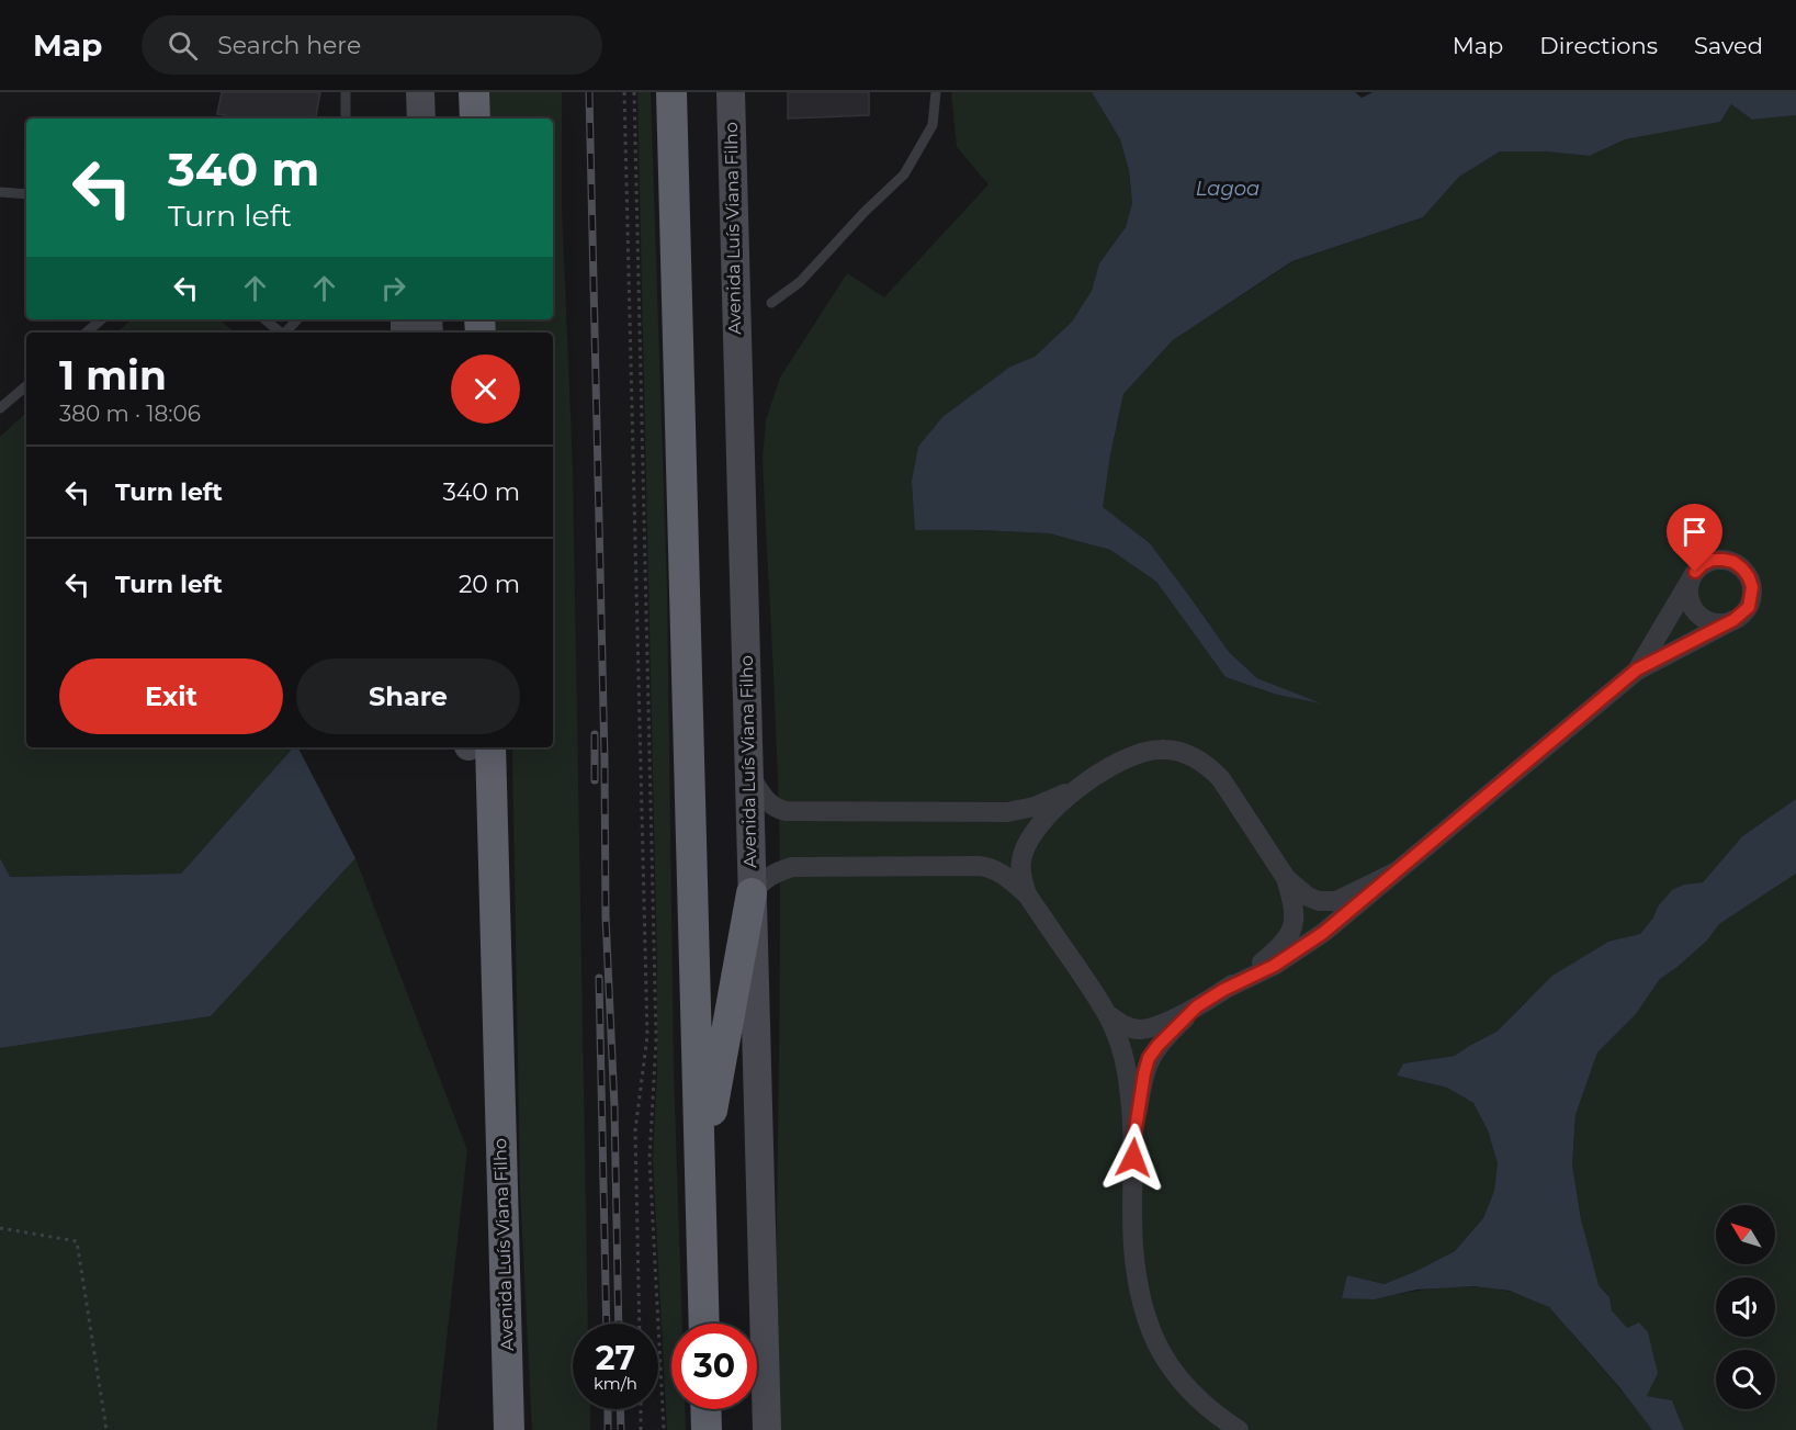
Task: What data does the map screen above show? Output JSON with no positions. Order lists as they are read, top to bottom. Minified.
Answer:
{"streets":{"highway":["Avenida Luís Viana Filho"]},"water":["Lagoa"],"north":"top left","page":{"header":"Map","search":"Search here","nav":["Map","Directions","Saved"],"turn":["340 m","Turn left"],"heading":["1 min","380 m · 18:06"],"list":[{"name":"Turn left","value":"340 m"},{"name":"Turn left","value":"20 m"}],"buttons":["Exit","Share"],"speed":"27 km/h","limit":"30"}}
